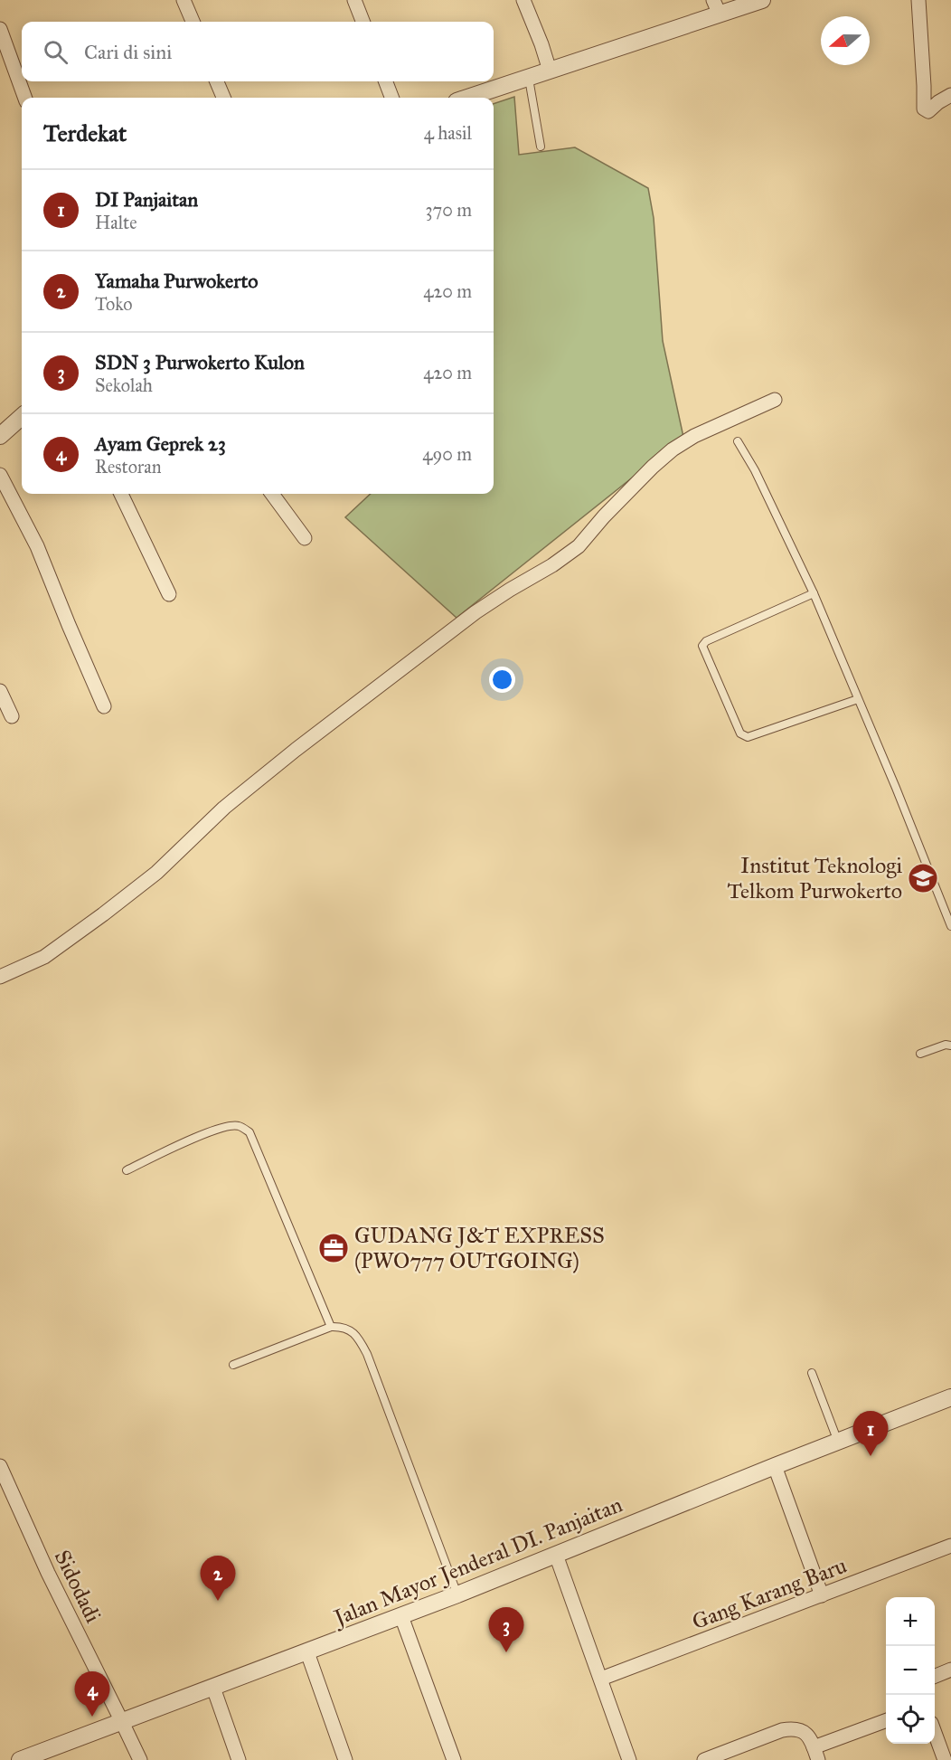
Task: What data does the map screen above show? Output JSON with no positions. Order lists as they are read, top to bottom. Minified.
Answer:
{"streets":{"street":["Jalan Mayor Jenderal DI. Panjaitan","Sidodadi","Gang Karang Baru"]},"crossings":[["Jalan Mayor Jenderal DI. Panjaitan","Sidodadi"]],"places":{"school or university":["Institut Teknologi Telkom Purwokerto"],"office":["GUDANG J&T EXPRESS (PWO777 OUTGOING)"]},"north":"left","page":{"search":"Cari di sini","heading":["Terdekat","4 hasil"],"list":[{"mark":"1","name":"DI Panjaitan","note":"Halte","value":"370 m"},{"mark":"2","name":"Yamaha Purwokerto","note":"Toko","value":"420 m"},{"mark":"3","name":"SDN 3 Purwokerto Kulon","note":"Sekolah","value":"420 m"},{"mark":"4","name":"Ayam Geprek 23","note":"Restoran","value":"490 m"}],"pins":["1","2","3","4"],"map_buttons":["+","−"]}}
